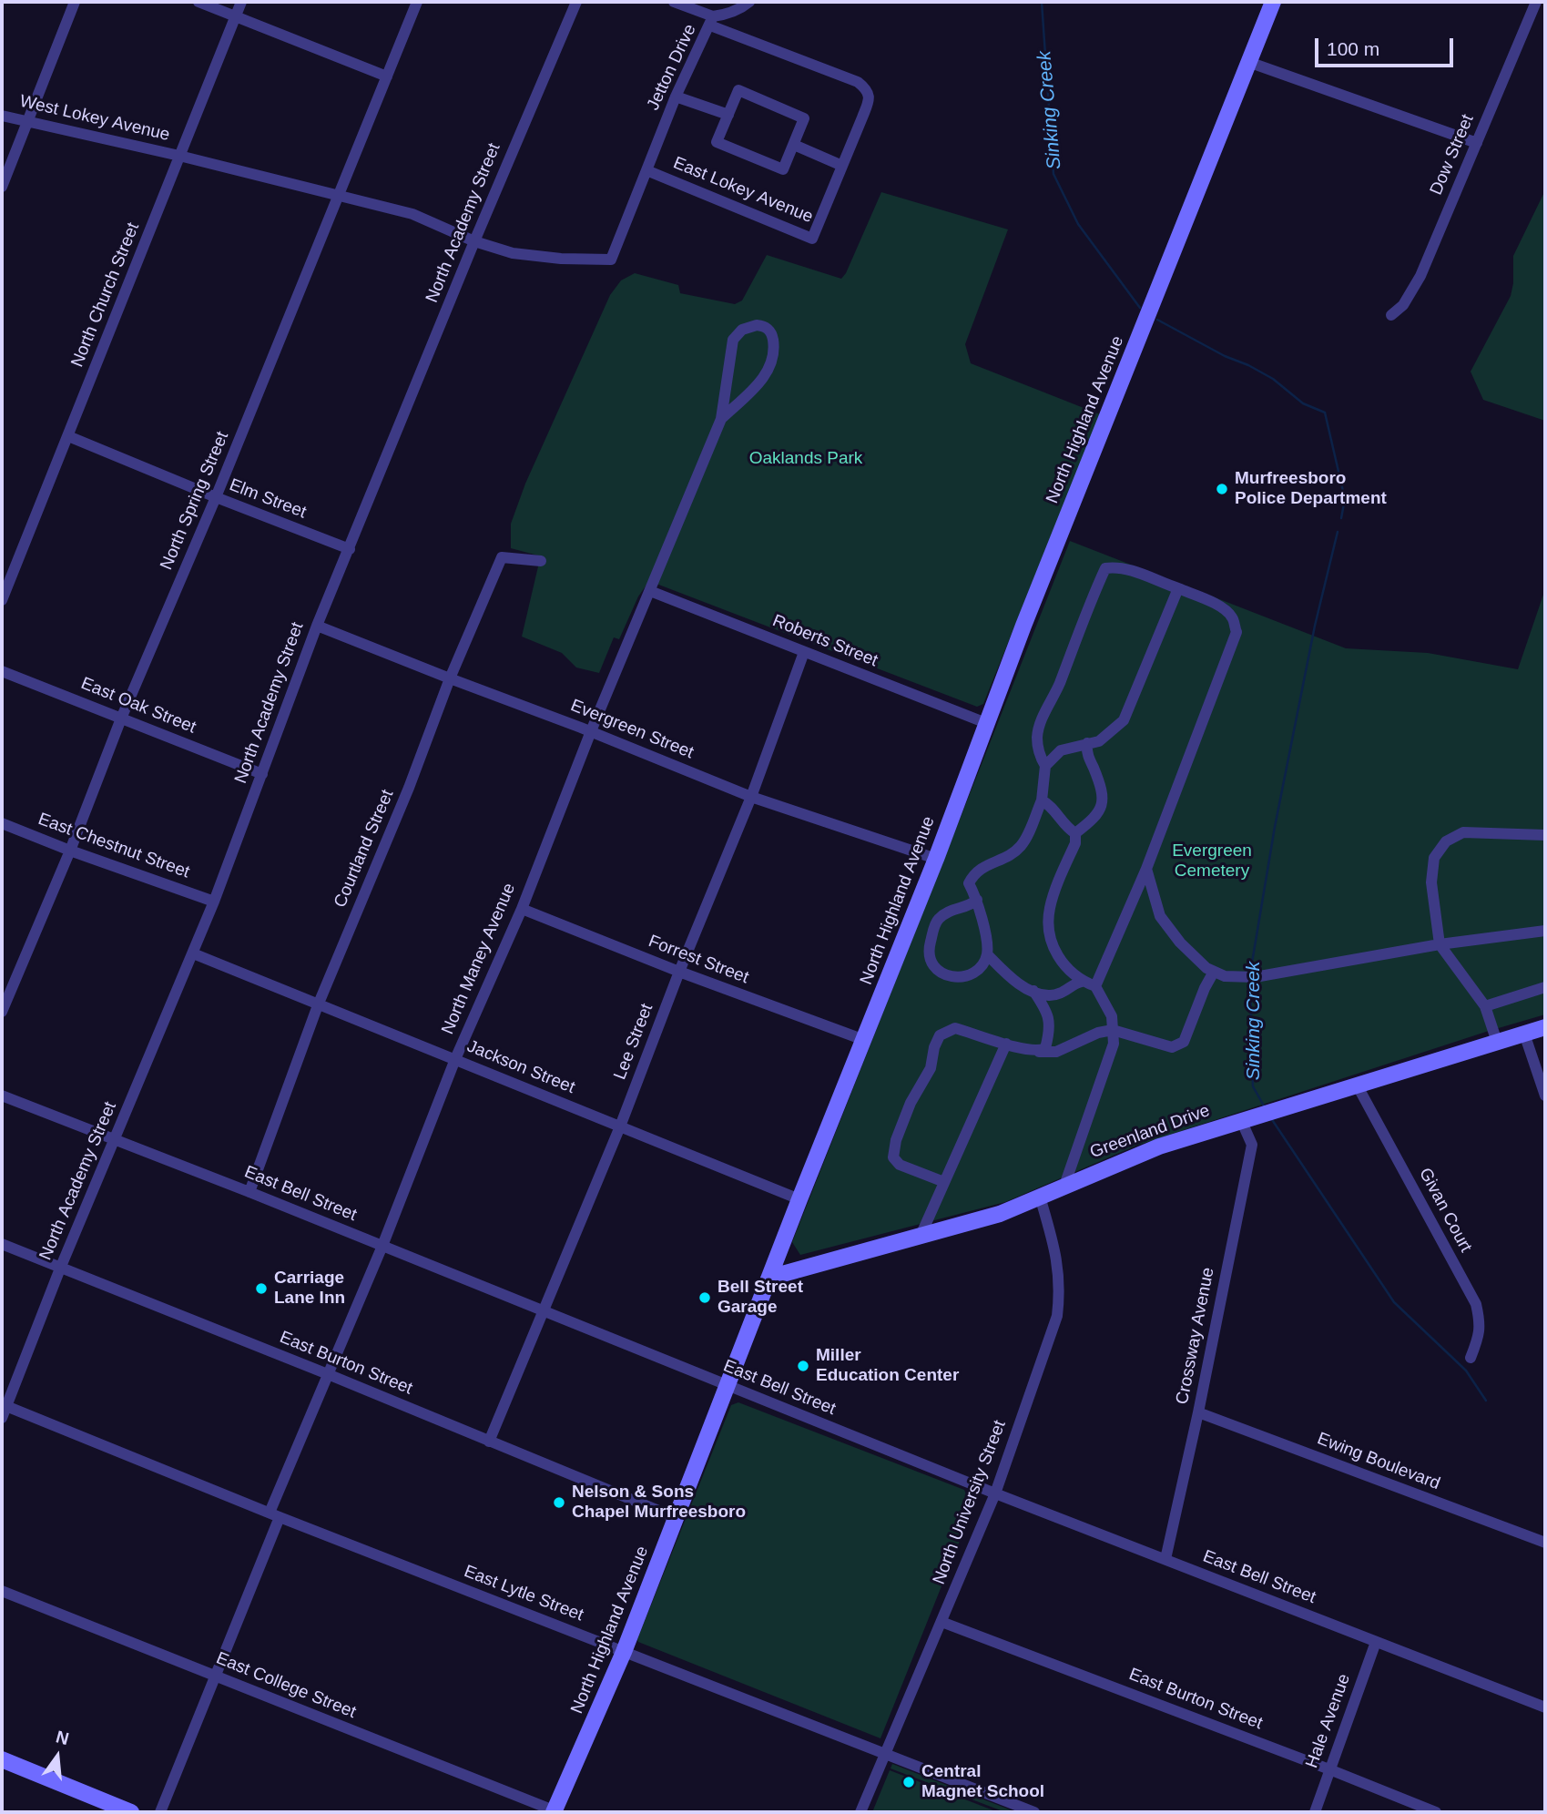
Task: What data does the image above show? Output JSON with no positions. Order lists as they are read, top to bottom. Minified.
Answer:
{"streets":{"street":["Jetton Drive","West Lokey Avenue","Dow Street","East Lokey Avenue","North Academy Street","North Church Street","North Highland Avenue","Elm Street","North Spring Street","Roberts Street","East Oak Street","Evergreen Street","East Chestnut Street","Courtland Street","North Maney Avenue","Forrest Street","Lee Street","Jackson Street","Greenland Drive","East Bell Street","Givan Court","Crossway Avenue","East Burton Street","Ewing Boulevard","North University Street","East Lytle Street","East College Street","Hale Avenue"]},"crossings":[["Jetton Drive","East Lokey Avenue"],["West Lokey Avenue","East Lokey Avenue"],["West Lokey Avenue","North Church Street"],["East Lokey Avenue","North Academy Street"],["East Lokey Avenue","North Church Street"],["East Lokey Avenue","North Spring Street"],["North Academy Street","Elm Street"],["North Academy Street","East Oak Street"],["North Academy Street","Evergreen Street"],["North Academy Street","East Chestnut Street"],["North Academy Street","Jackson Street"],["North Academy Street","East Bell Street"],["North Academy Street","East Burton Street"],["North Academy Street","East Lytle Street"],["North Church Street","Elm Street"],["North Highland Avenue","Roberts Street"],["North Highland Avenue","Evergreen Street"],["North Highland Avenue","Forrest Street"],["North Highland Avenue","Jackson Street"],["North Highland Avenue","Greenland Drive"],["North Highland Avenue","East Bell Street"],["North Highland Avenue","East Burton Street"],["North Highland Avenue","East Lytle Street"],["North Highland Avenue","East College Street"],["Elm Street","North Spring Street"],["North Spring Street","East Oak Street"],["North Spring Street","East Chestnut Street"],["Roberts Street","North Maney Avenue"],["Roberts Street","Lee Street"],["Evergreen Street","Courtland Street"],["Evergreen Street","North Maney Avenue"],["Evergreen Street","Lee Street"],["Courtland Street","Jackson Street"],["Courtland Street","East Bell Street"],["North Maney Avenue","Forrest Street"],["North Maney Avenue","Jackson Street"],["North Maney Avenue","East Bell Street"],["North Maney Avenue","East Burton Street"],["North Maney Avenue","East Lytle Street"],["North Maney Avenue","East College Street"],["Forrest Street","Lee Street"],["Lee Street","Jackson Street"],["Lee Street","East Bell Street"],["Lee Street","East Burton Street"],["Greenland Drive","Givan Court"],["Greenland Drive","Crossway Avenue"],["Greenland Drive","North University Street"],["East Bell Street","Crossway Avenue"],["East Bell Street","North University Street"],["East Bell Street","Hale Avenue"],["Crossway Avenue","Ewing Boulevard"],["East Burton Street","North University Street"],["East Burton Street","Hale Avenue"],["North University Street","East Lytle Street"]],"water":["Sinking Creek"],"parks":["Oaklands Park","Evergreen Cemetery"],"places":["Murfreesboro Police Department","Carriage Lane Inn","Bell Street Garage","Miller Education Center","Nelson & Sons Chapel Murfreesboro","Central Magnet School"],"scale_bar":"100 m","north":"top"}
